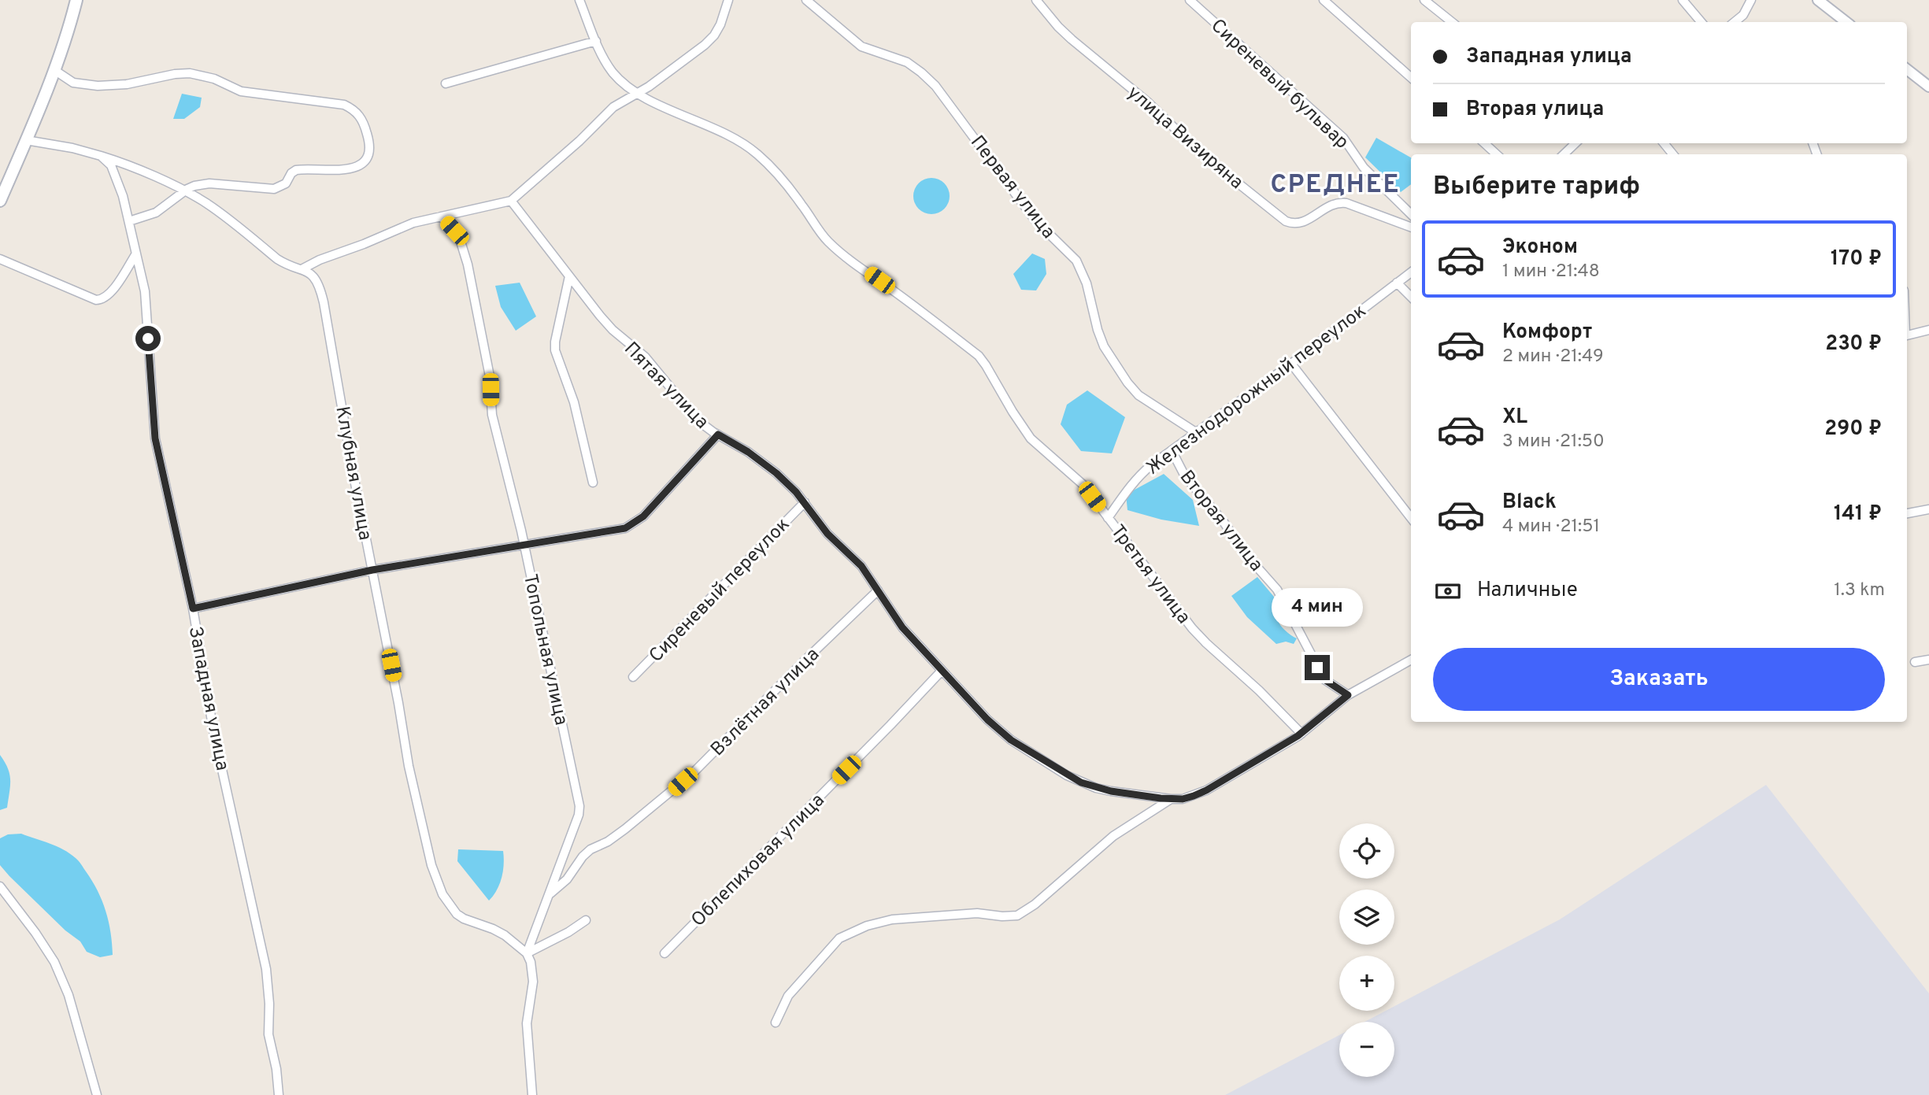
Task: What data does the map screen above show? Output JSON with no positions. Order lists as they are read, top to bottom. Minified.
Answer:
{"streets":{"street":["Сиреневый бульвар","улица Визиряна","Первая улица","Пятая улица","Железнодорожный переулок","Клубная улица","Вторая улица","Третья улица","Сиреневый переулок","Топольная улица","Западная улица","Взлётная улица","Облепиховая улица"]},"crossings":[["Первая улица","Железнодорожный переулок"],["Пятая улица","Сиреневый переулок"],["Пятая улица","Взлётная улица"],["Пятая улица","Облепиховая улица"],["Железнодорожный переулок","Вторая улица"],["Железнодорожный переулок","Третья улица"],["Клубная улица","Топольная улица"],["Топольная улица","Взлётная улица"]],"districts":["СРЕДНЕЕ"],"page":{"banner":["Западная улица","Вторая улица"],"heading":"Выберите тариф","list":[{"name":"Эконом","note":"1 мин · 21:48","value":"170 ₽"},{"name":"Комфорт","note":"2 мин · 21:49","value":"230 ₽"},{"name":"XL","note":"3 мин · 21:50","value":"290 ₽"},{"name":"Black","note":"4 мин · 21:51","value":"141 ₽"}],"pay":["Наличные","1.3 km"],"bubble":"4 мин","buttons":"Заказать","map_buttons":["+","−"]}}
